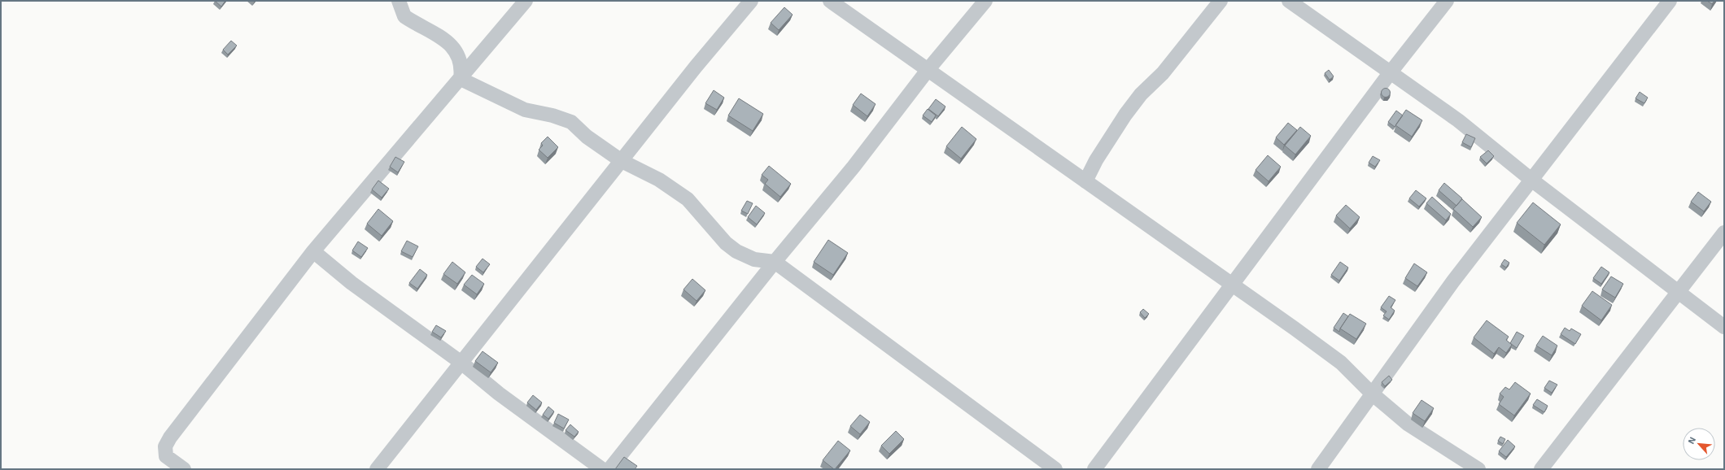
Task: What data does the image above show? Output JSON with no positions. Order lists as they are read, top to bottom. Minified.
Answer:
{"north":"top left"}
